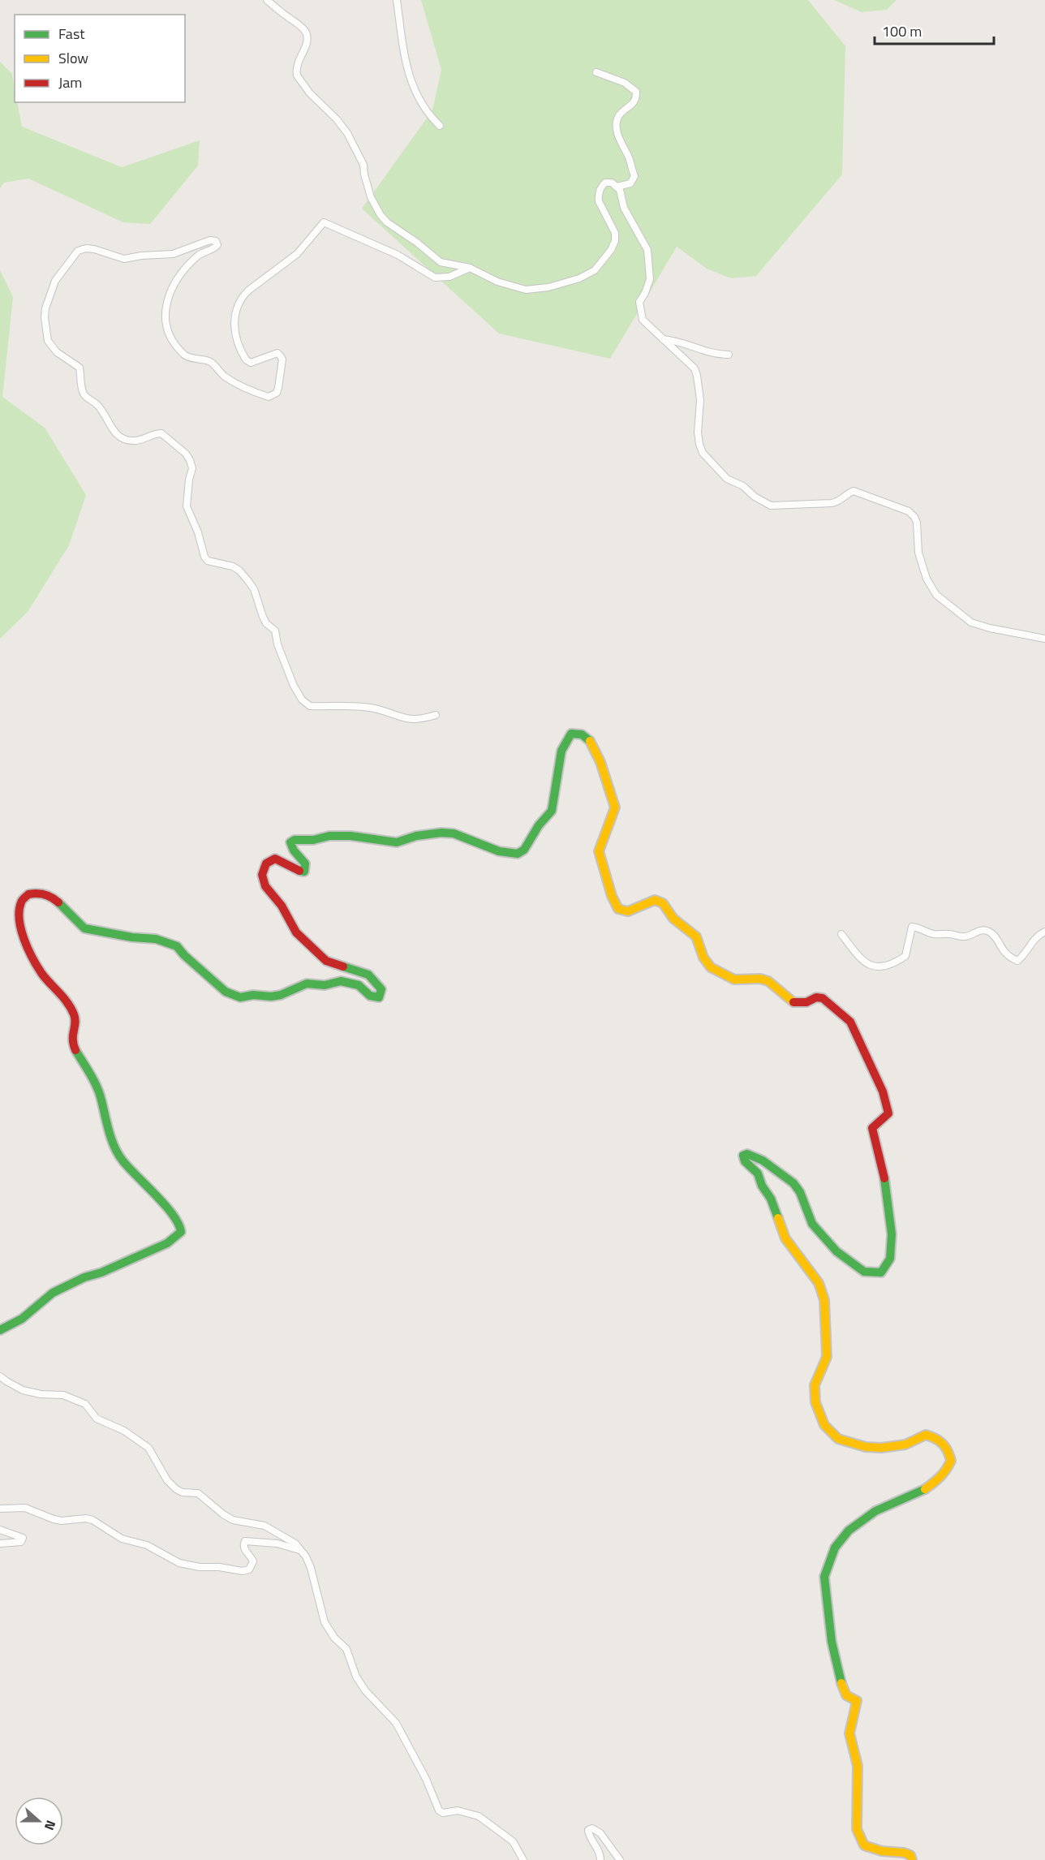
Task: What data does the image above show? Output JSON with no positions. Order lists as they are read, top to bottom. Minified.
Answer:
{"legend":["Fast","Slow","Jam"],"scale_bar":"100 m","north":"right"}
